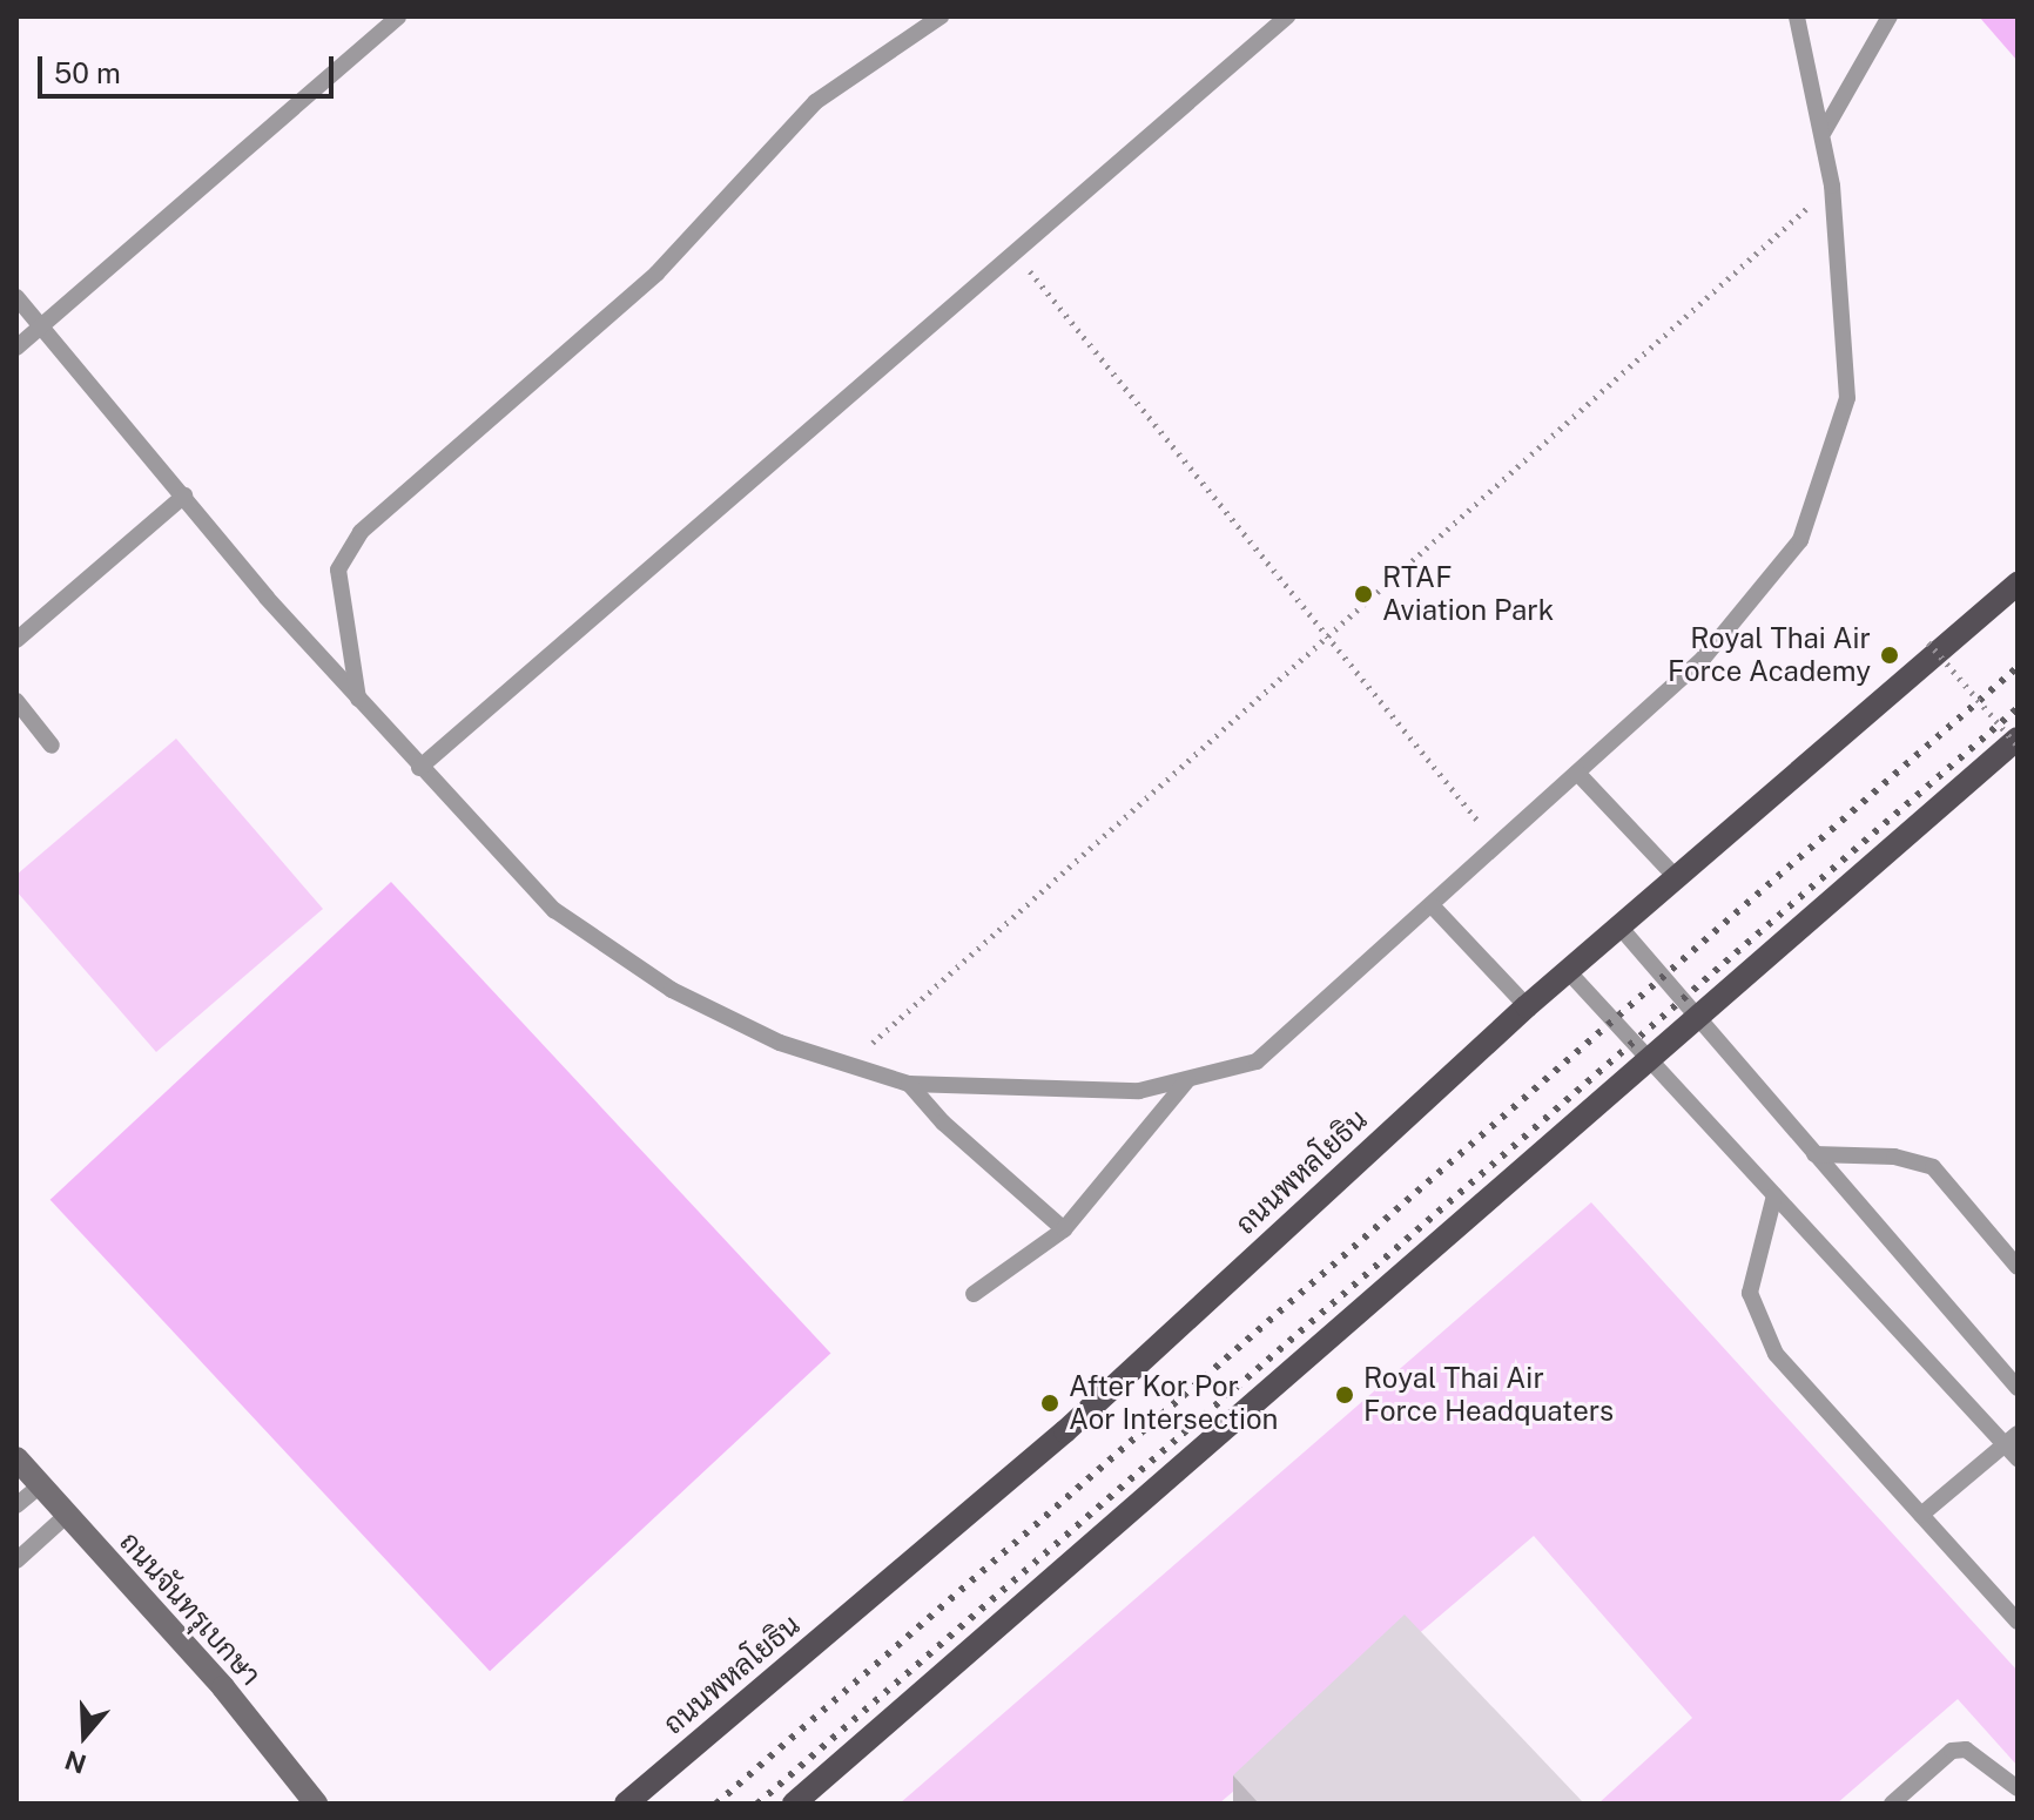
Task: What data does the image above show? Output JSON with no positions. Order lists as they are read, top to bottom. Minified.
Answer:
{"streets":{"main road":["ถนนพหลโยธิน","ถนนจันทรุเบกษา"]},"places":["RTAF Aviation Park","Royal Thai Air Force Academy","Royal Thai Air Force Headquaters","After Kor Por Aor Intersection"],"scale_bar":"50 m","north":"bottom"}
